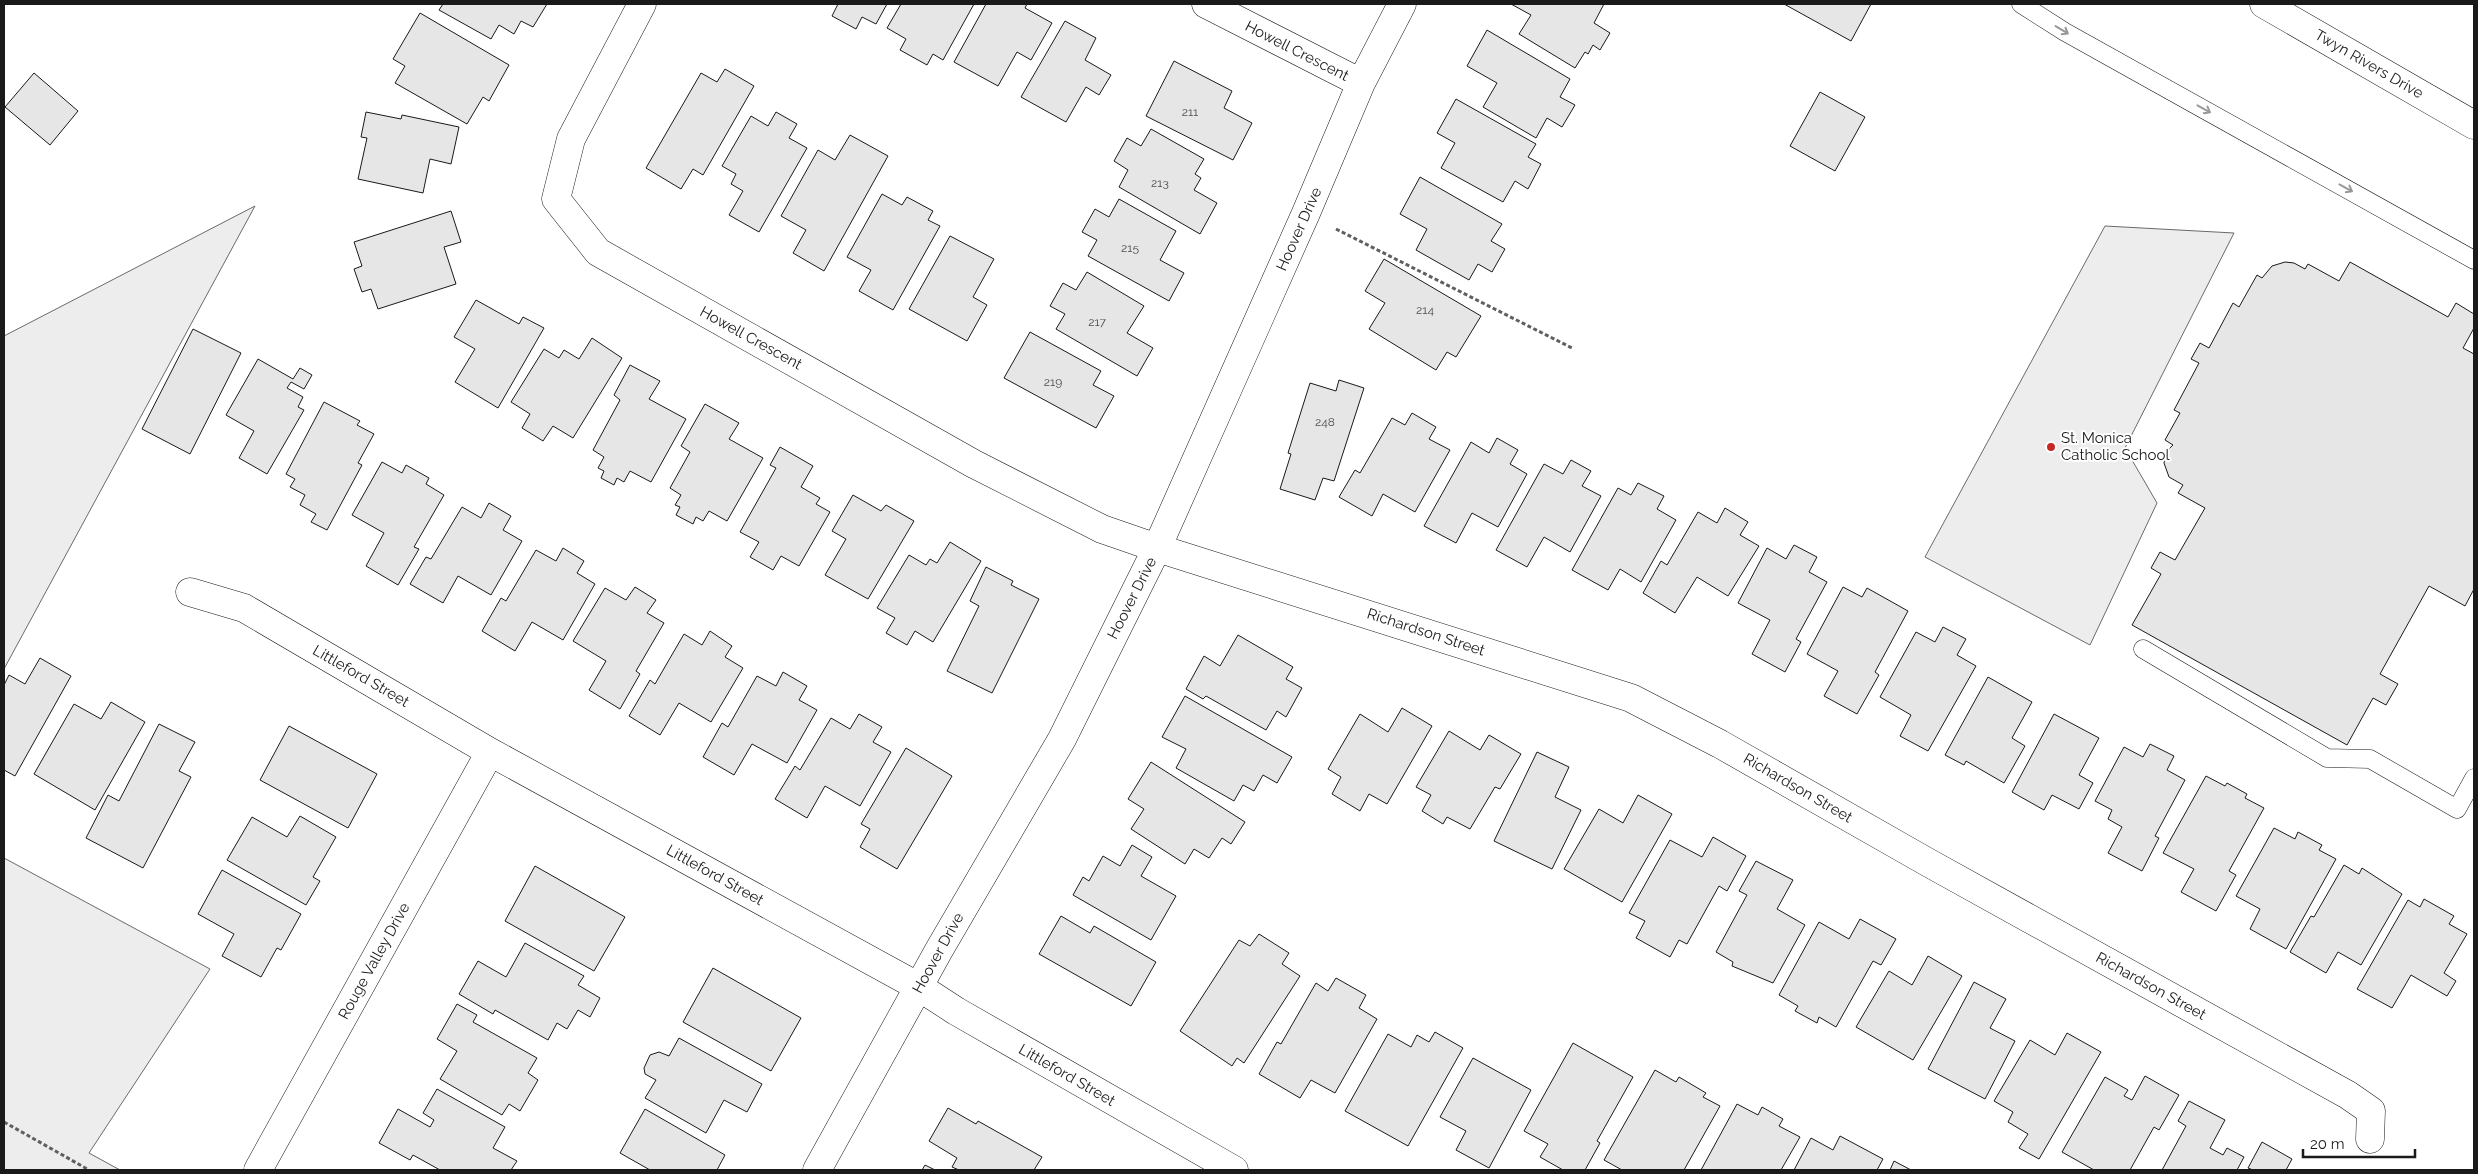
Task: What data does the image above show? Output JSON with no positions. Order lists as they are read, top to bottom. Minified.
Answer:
{"streets":{"street":["Howell Crescent","Twyn Rivers Drive","Hoover Drive","Richardson Street","Littleford Street","Rouge Valley Drive"]},"crossings":[["Howell Crescent","Hoover Drive"],["Howell Crescent","Richardson Street"],["Hoover Drive","Richardson Street"],["Hoover Drive","Littleford Street"],["Littleford Street","Rouge Valley Drive"]],"places":["St. Monica Catholic School"],"house_numbers":["211","213","215","214","217","219","248"],"scale_bar":"20 m"}
